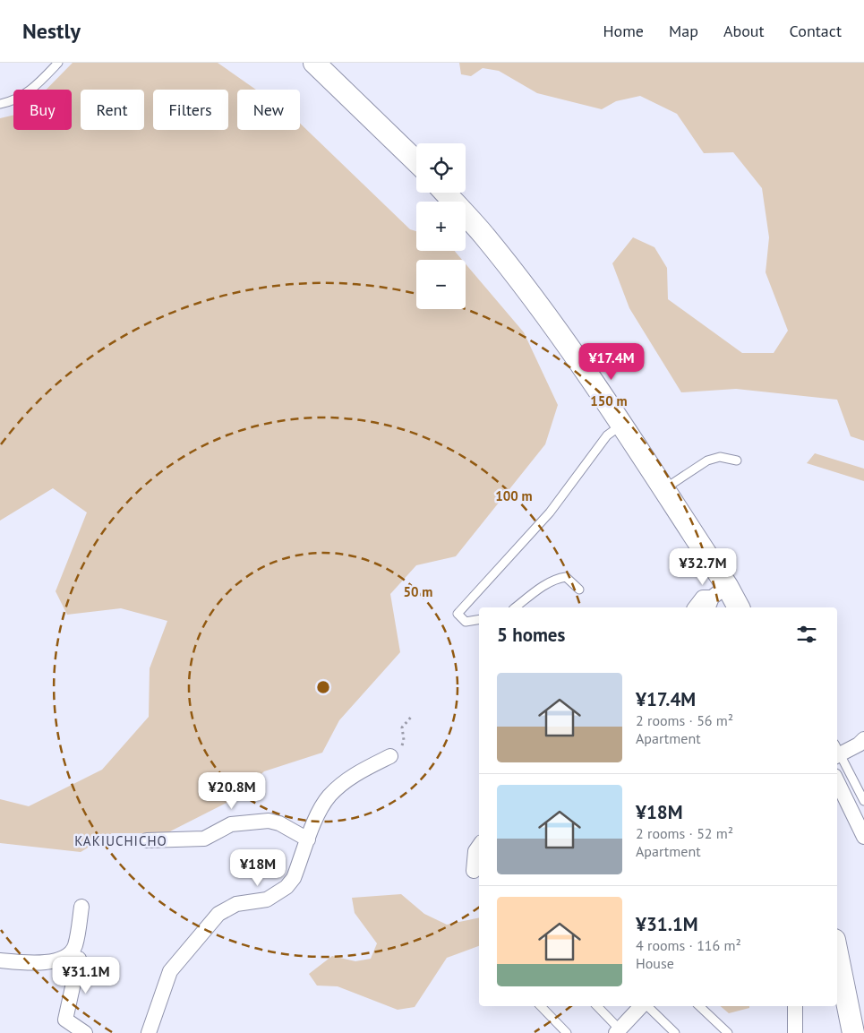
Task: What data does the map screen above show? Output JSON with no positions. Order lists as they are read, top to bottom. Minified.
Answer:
{"districts":["KAKIUCHICHO"],"page":{"header":"Nestly","nav":["Home","Map","About","Contact"],"chip":["Buy","Rent","Filters","New"],"map_buttons":["+","−"],"price":["¥17.4M","¥32.7M","¥20.8M","¥18M","¥31.1M"],"heading":"5 homes","list":[{"name":"¥17.4M","note":"2 rooms · 56 m² · Apartment"},{"name":"¥18M","note":"2 rooms · 52 m² · Apartment"},{"name":"¥31.1M","note":"4 rooms · 116 m² · House"}]},"rings":["150 m","100 m","50 m"]}
